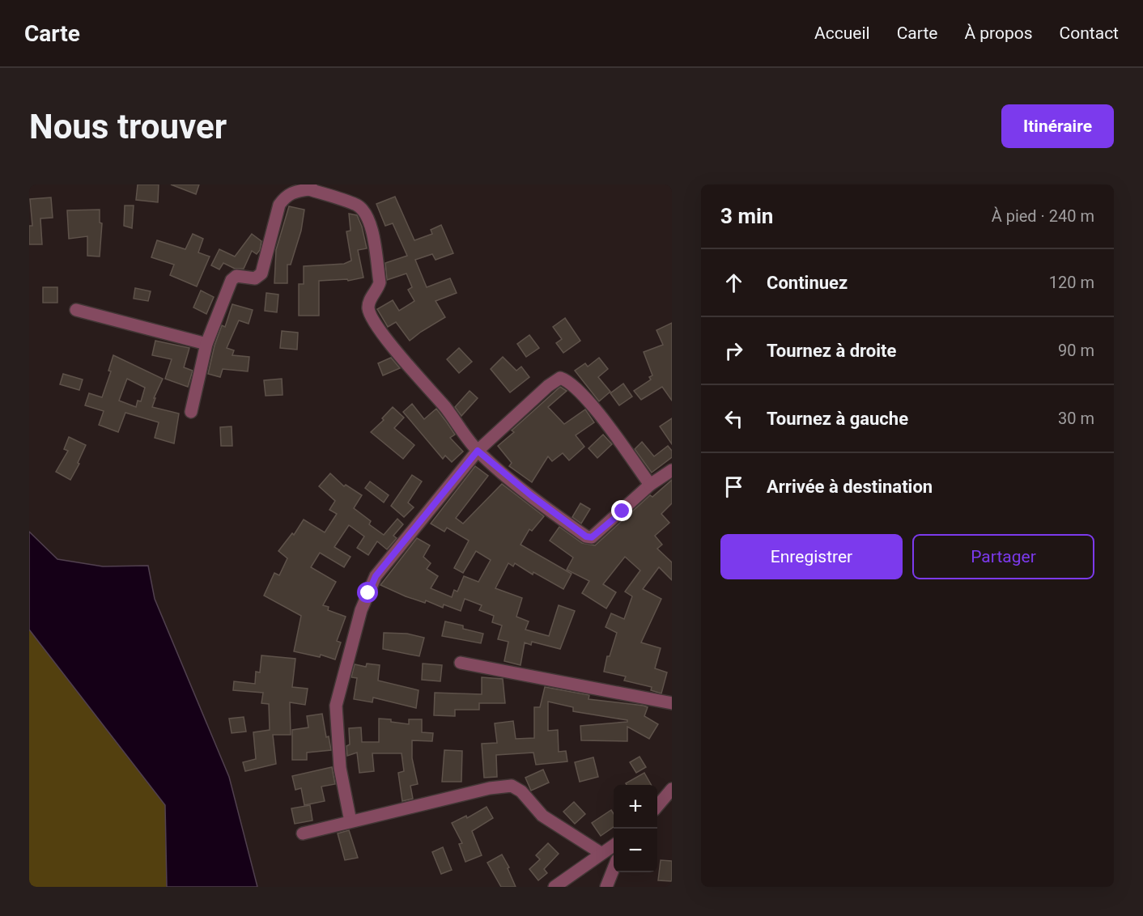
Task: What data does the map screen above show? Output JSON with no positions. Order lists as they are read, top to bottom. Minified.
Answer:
{"page":{"header":"Carte","nav":["Accueil","Carte","À propos","Contact"],"buttons":["Itinéraire",["Enregistrer","Partager"]],"title":"Nous trouver","heading":["3 min","À pied · 240 m"],"list":[["Continuez","120 m"],["Tournez à droite","90 m"],["Tournez à gauche","30 m"],"Arrivée à destination"],"map_buttons":["+","−"]}}
